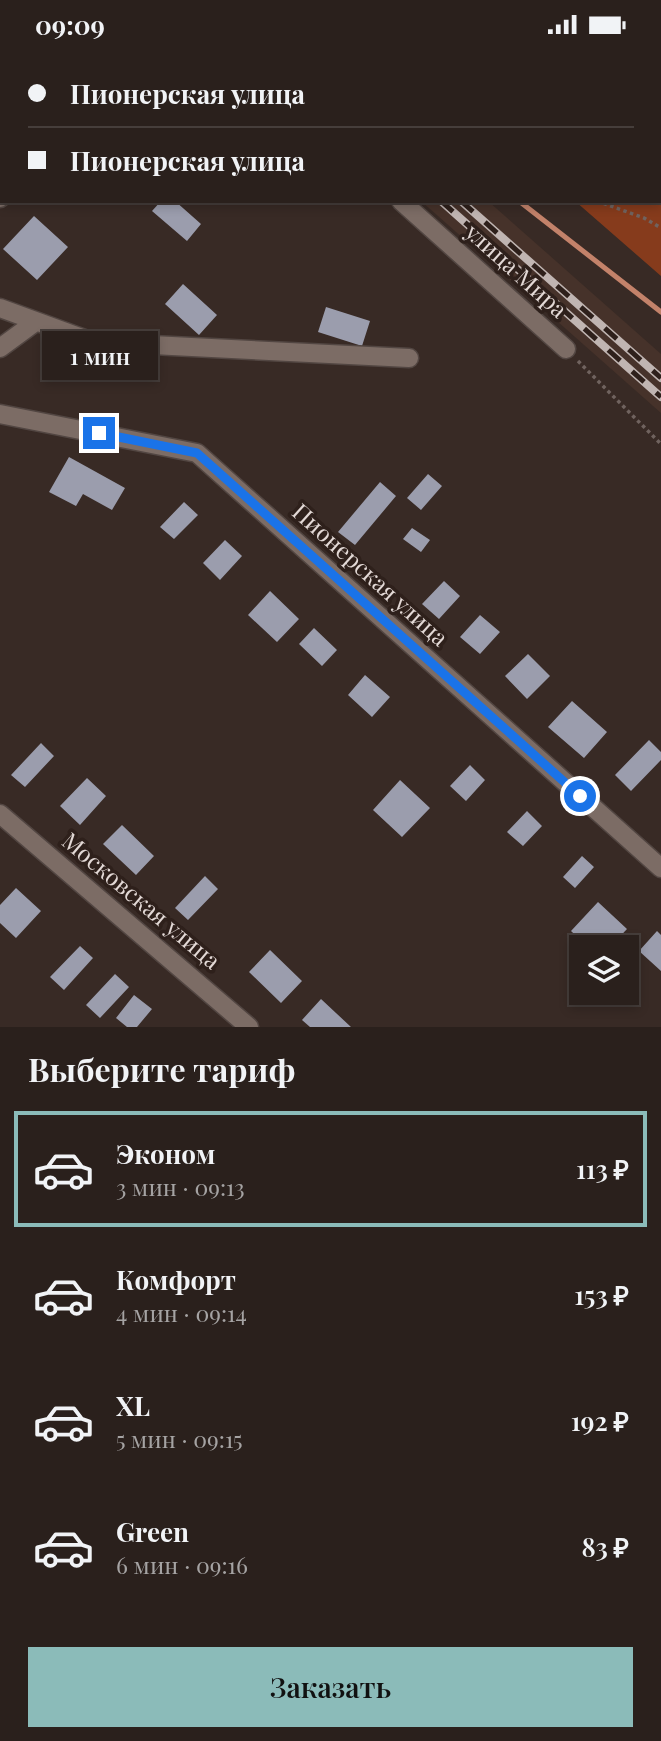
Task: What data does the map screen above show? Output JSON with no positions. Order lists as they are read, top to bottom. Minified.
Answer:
{"streets":{"street":["улица Мира","Пионерская улица","Московская улица"]},"page":{"status":"09:09","banner":["Пионерская улица","Пионерская улица"],"bubble":"1 мин","heading":"Выберите тариф","list":[{"name":"Эконом","note":"3 мин · 09:13","value":"113 ₽"},{"name":"Комфорт","note":"4 мин · 09:14","value":"153 ₽"},{"name":"XL","note":"5 мин · 09:15","value":"192 ₽"},{"name":"Green","note":"6 мин · 09:16","value":"83 ₽"}],"buttons":"Заказать"}}
